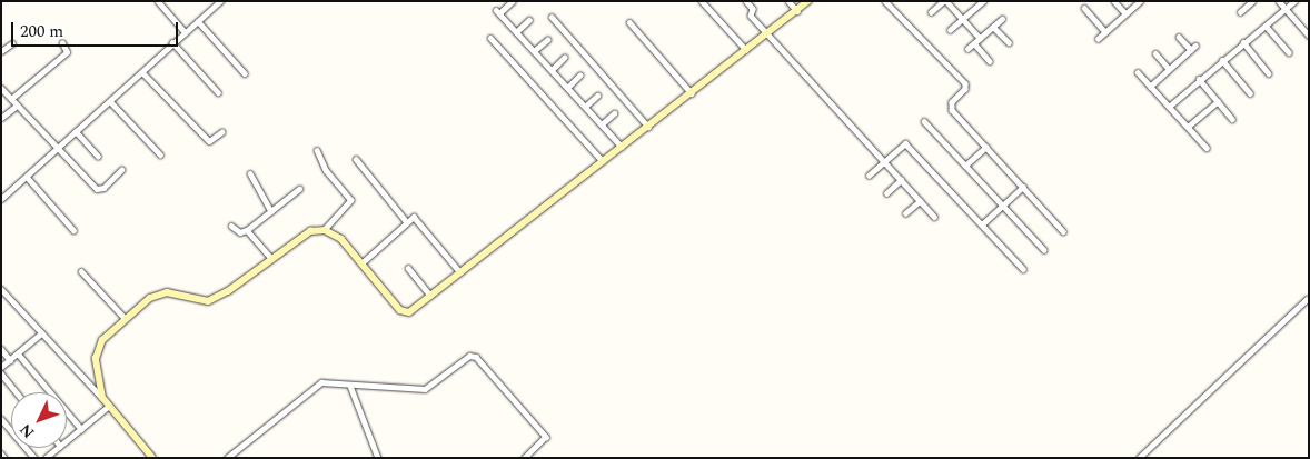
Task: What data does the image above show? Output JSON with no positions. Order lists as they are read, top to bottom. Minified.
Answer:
{"scale_bar":"200 m","north":"bottom left"}
